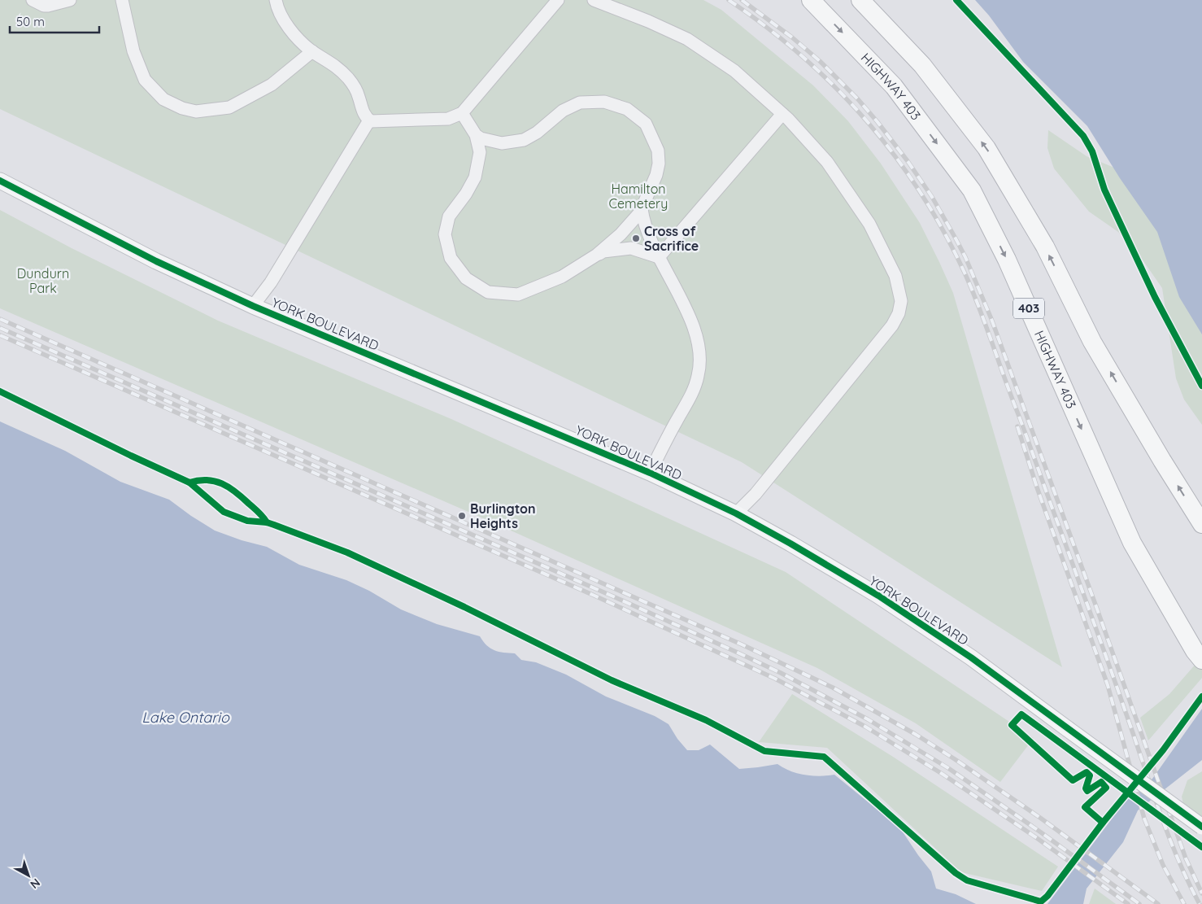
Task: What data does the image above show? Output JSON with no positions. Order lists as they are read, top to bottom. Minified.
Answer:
{"streets":{"highway":["HIGHWAY 403","403"],"main road":["YORK BOULEVARD"]},"water":["Lake Ontario"],"parks":["Hamilton Cemetery","Dundurn Park"],"places":["Cross of Sacrifice","Burlington Heights"],"scale_bar":"50 m","north":"bottom right"}
